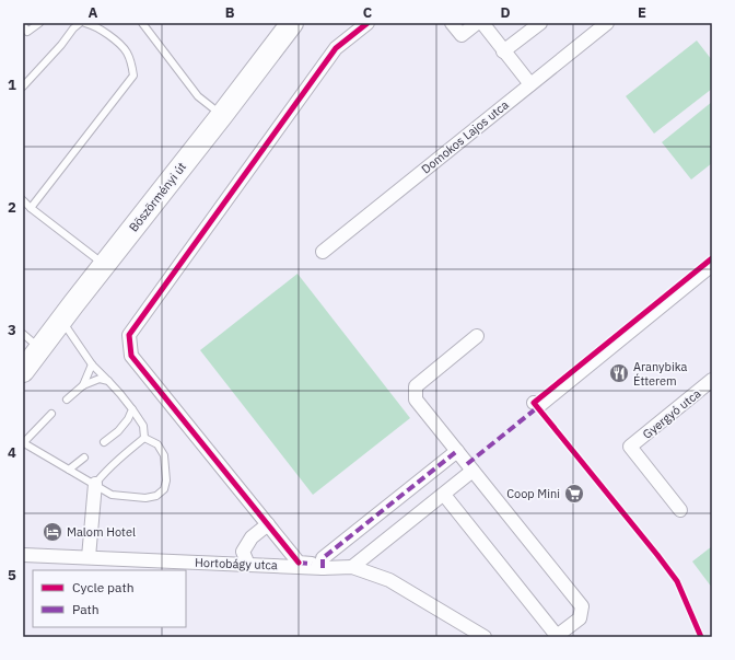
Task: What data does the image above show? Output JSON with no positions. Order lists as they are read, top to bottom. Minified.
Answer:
{"streets":{"main road":["Böszörményi út"],"street":["Domokos Lajos utca","Gyergyó utca","Hortobágy utca"]},"places":{"restaurant":["Aranybika Étterem"],"supermarket":["Coop Mini"],"hotel":["Malom Hotel"]},"legend":["Cycle path","Path"],"grid":{"columns":["A","B","C","D","E"],"rows":["1","2","3","4","5"]}}
